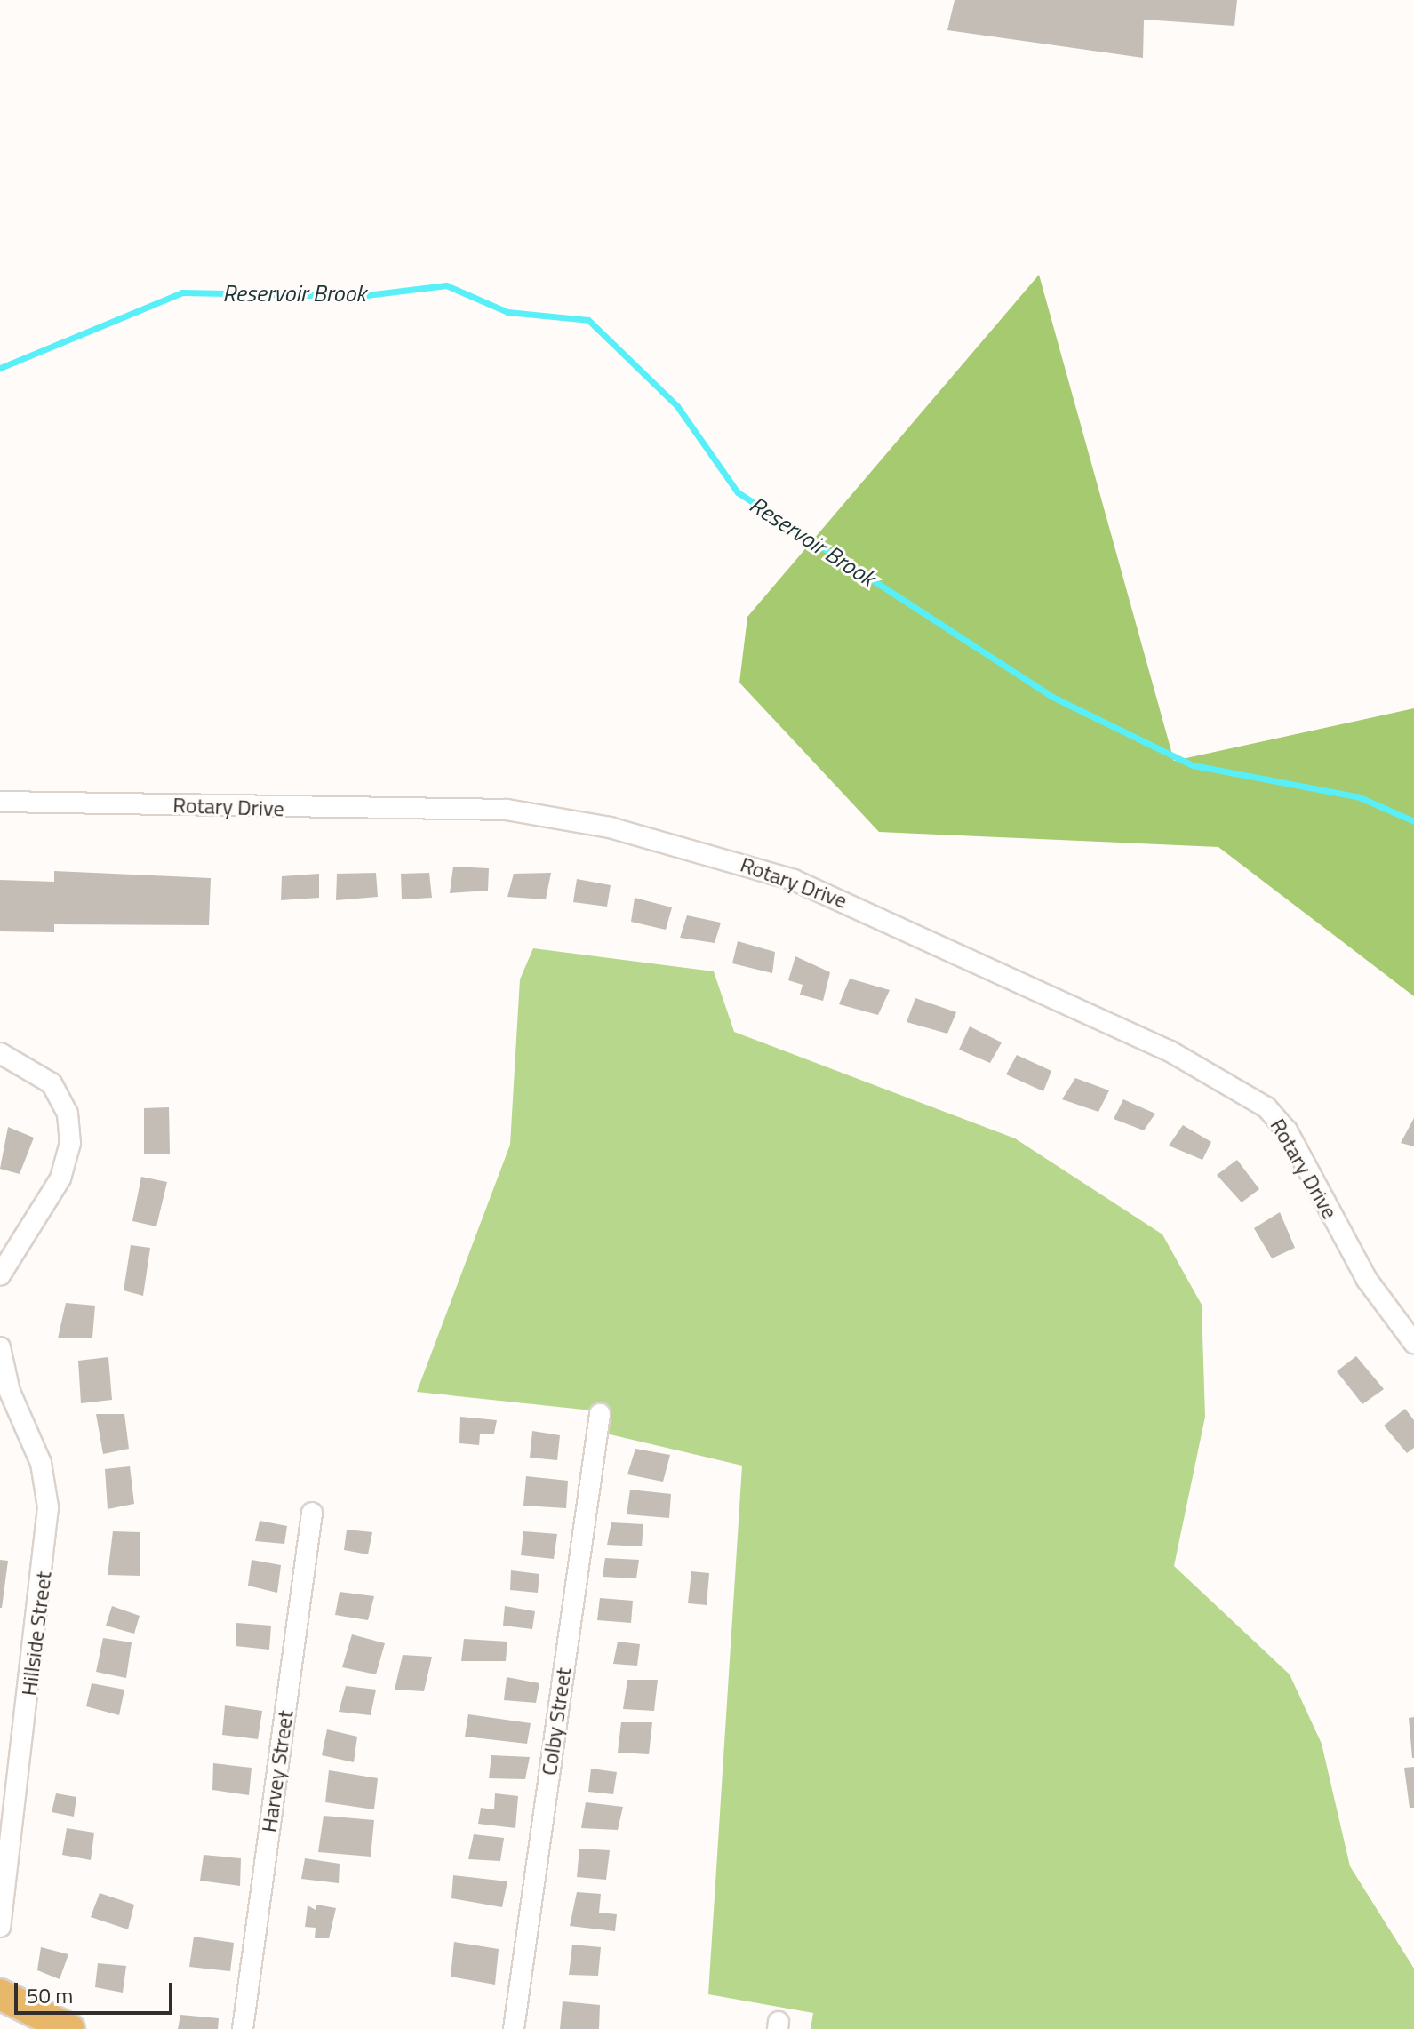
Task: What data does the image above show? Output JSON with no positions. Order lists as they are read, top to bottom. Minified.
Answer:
{"streets":{"street":["Rotary Drive","Hillside Street","Colby Street","Harvey Street"]},"water":["Reservoir Brook"],"scale_bar":"50 m"}
